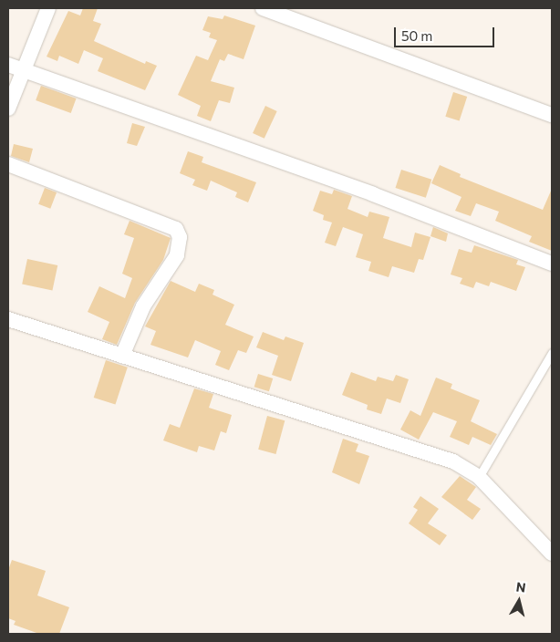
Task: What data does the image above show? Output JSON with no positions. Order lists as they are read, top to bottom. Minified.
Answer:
{"scale_bar":"50 m","north":"top"}
